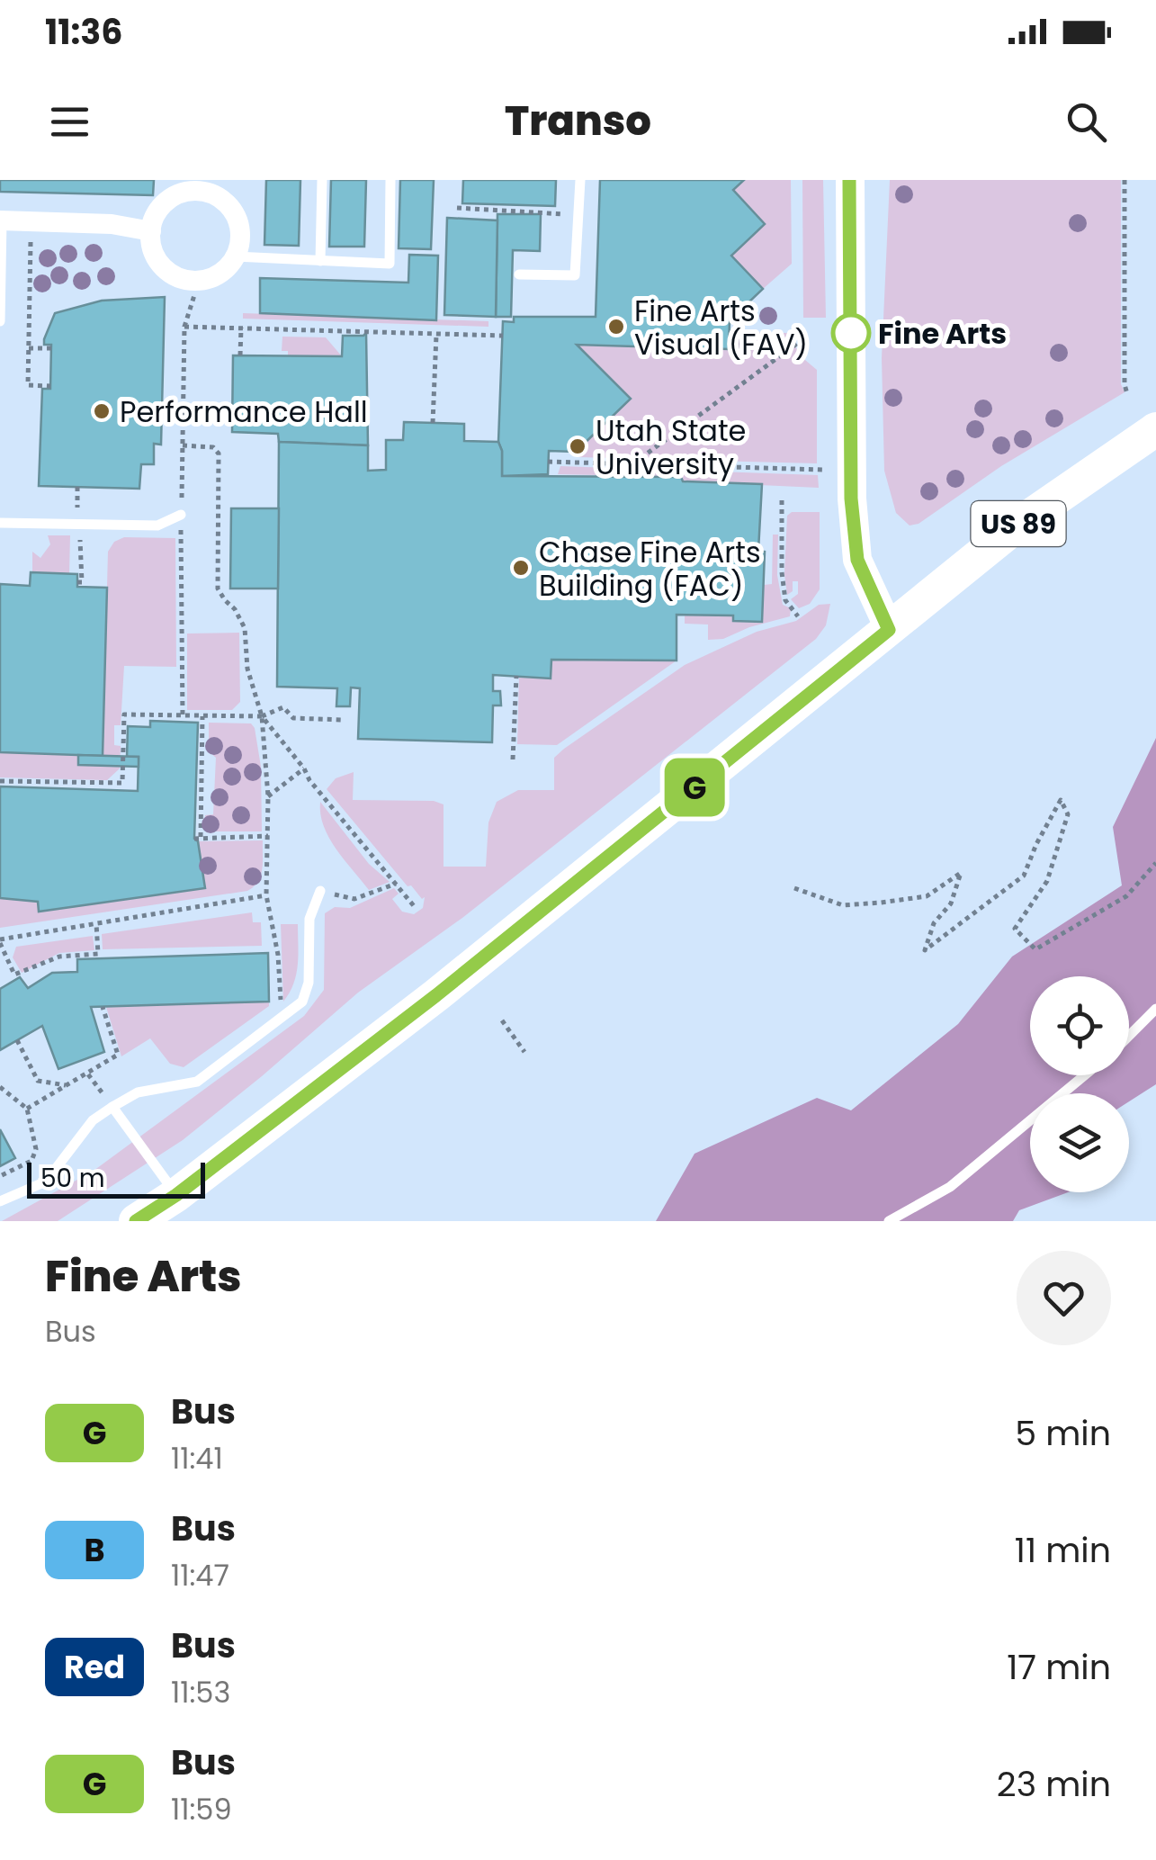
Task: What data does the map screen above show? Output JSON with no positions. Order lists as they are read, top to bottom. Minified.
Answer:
{"streets":{"main road":["US 89"]},"places":["Fine Arts Visual (FAV)","Fine Arts","Performance Hall","Utah State University","Chase Fine Arts Building (FAC)"],"lines":["bus line G"],"scale_bar":"50 m","page":{"status":"11:36","header":"Transo","on_map":"G","scale":"50 m","heading":["Fine Arts","Bus"],"list":[{"mark":"G","name":"Bus","note":"11:41","value":"5 min"},{"mark":"B","name":"Bus","note":"11:47","value":"11 min"},{"mark":"Red","name":"Bus","note":"11:53","value":"17 min"},{"mark":"G","name":"Bus","note":"11:59","value":"23 min"}]}}
